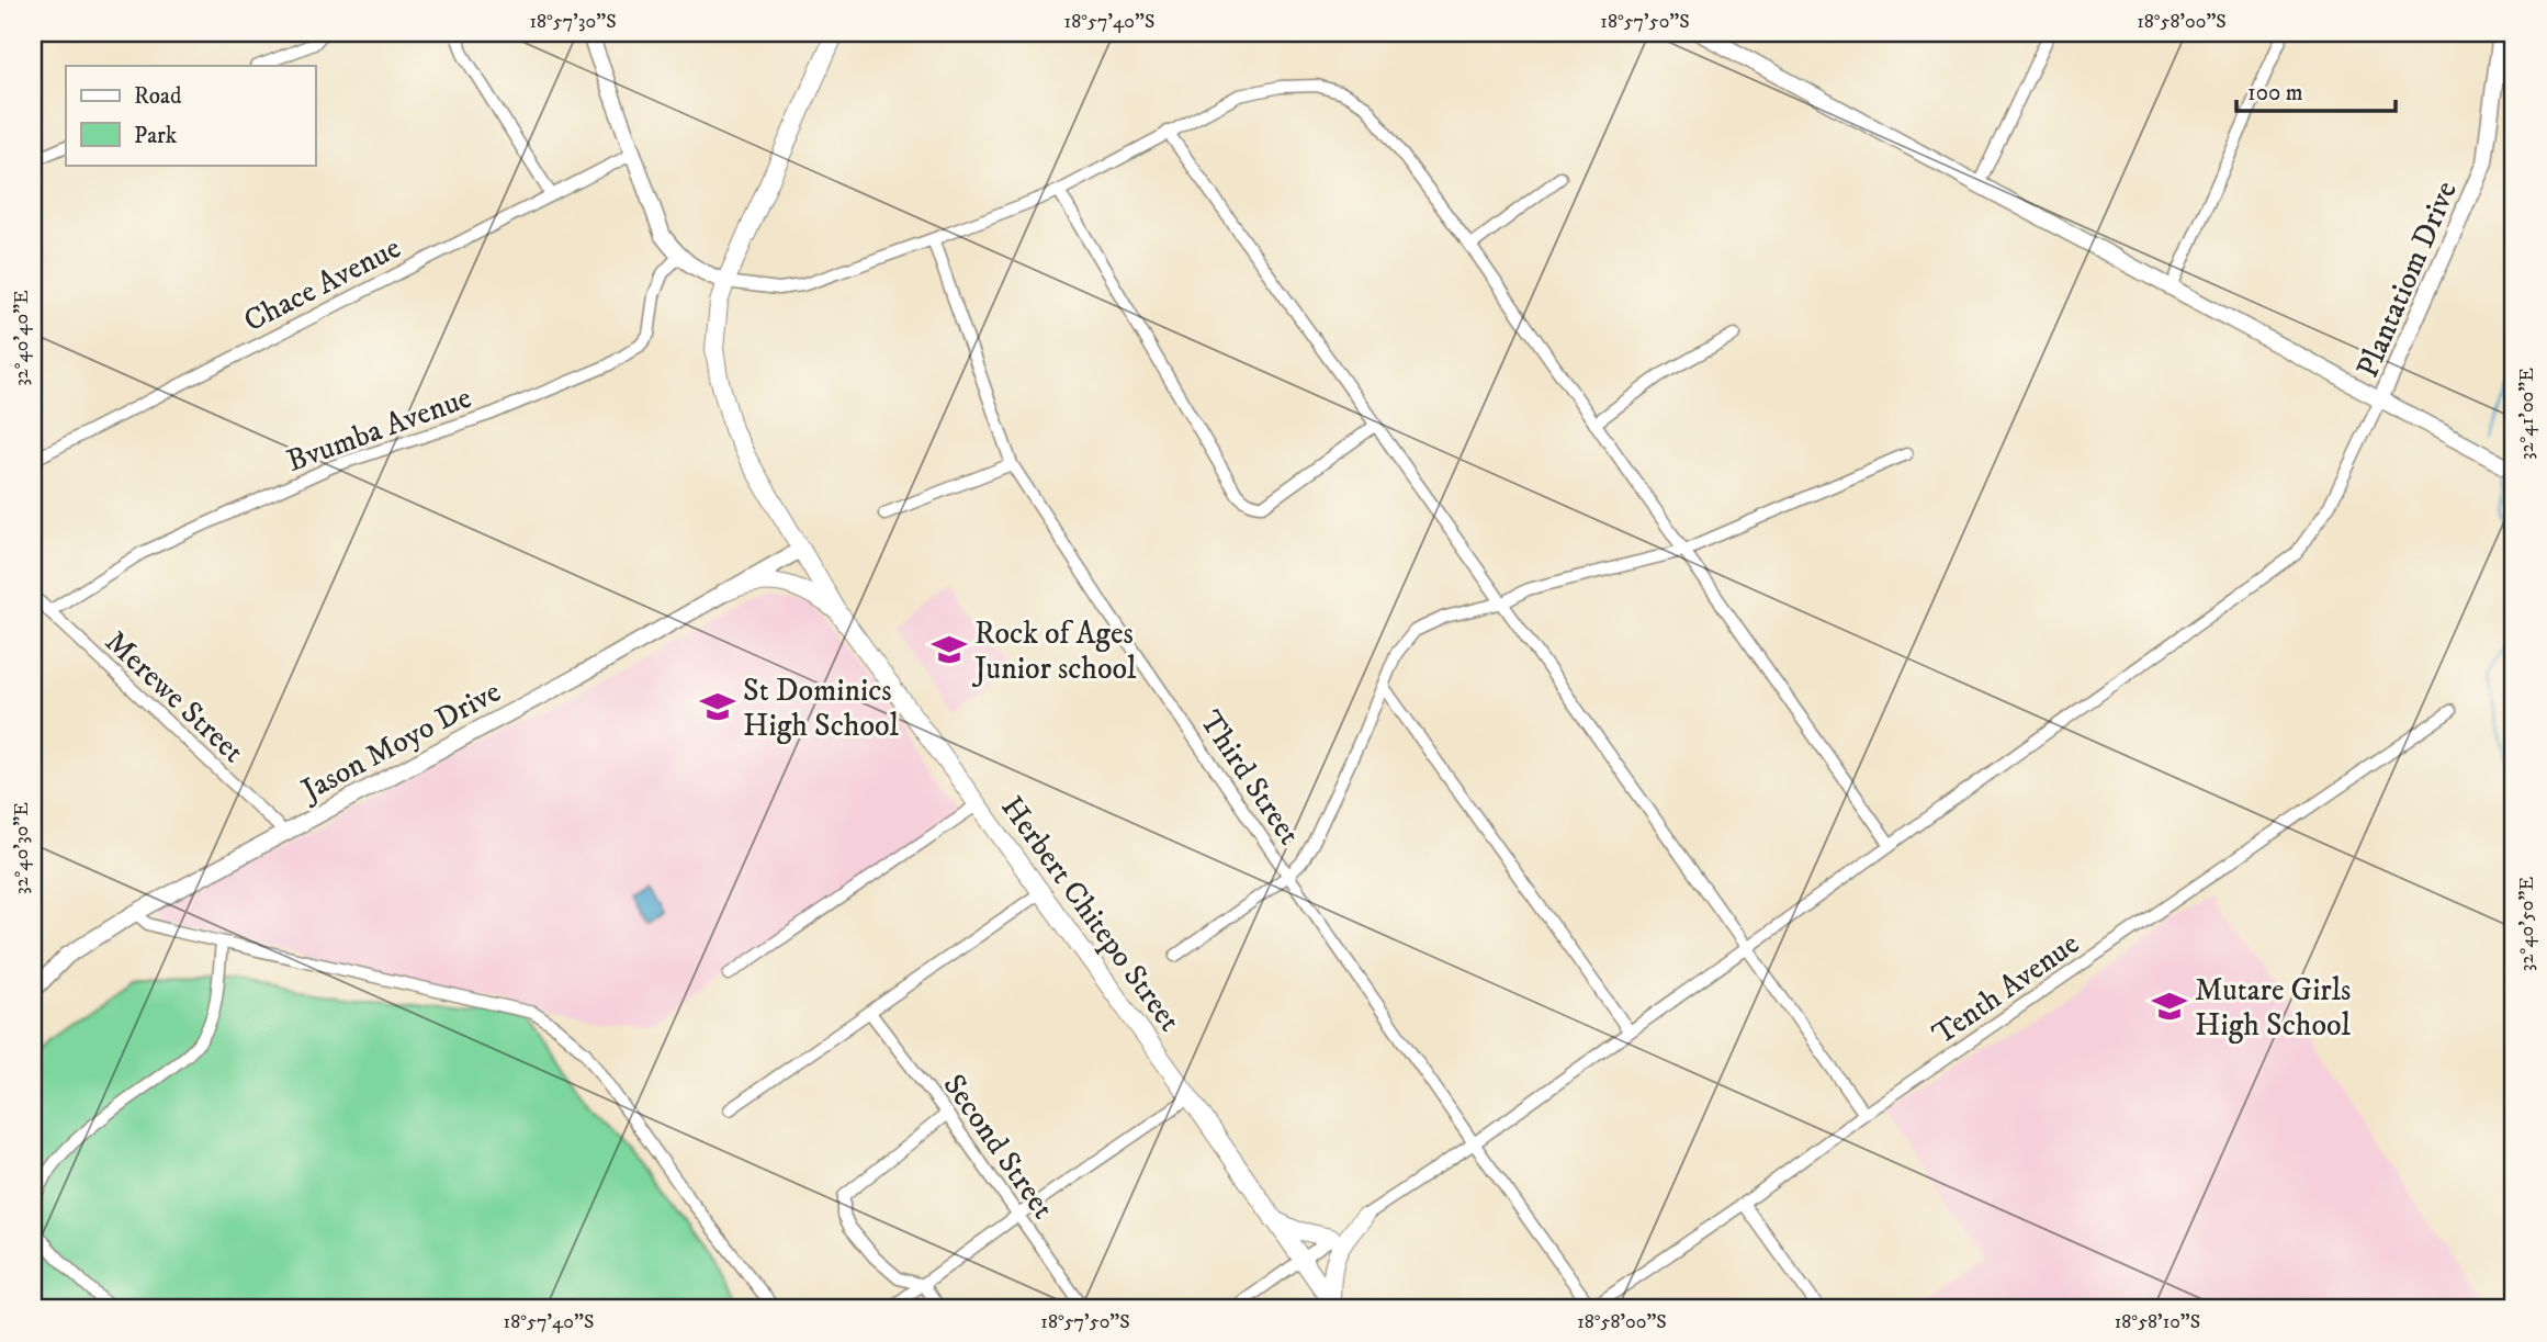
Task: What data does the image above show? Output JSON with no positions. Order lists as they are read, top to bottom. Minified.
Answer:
{"streets":{"main road":["Herbert Chitepo Street"],"street":["Plantatiom Drive","Chace Avenue","Bvumba Avenue","Merewe Street","Jason Moyo Drive","Third Street","Tenth Avenue","Second Street"]},"crossings":[["Bvumba Avenue","Merewe Street"],["Merewe Street","Jason Moyo Drive"],["Jason Moyo Drive","Herbert Chitepo Street"],["Third Street","Tenth Avenue"]],"places":{"school or university":["Rock of Ages Junior school","St Dominics High School","Mutare Girls High School"]},"legend":["Road","Park"],"scale_bar":"100 m","coordinates":["18°57'30\"S","18°57'40\"S","18°57'50\"S","18°58'00\"S","32°40'40\"E","32°41'00\"E","32°40'30\"E","32°40'50\"E","18°58'10\"S"]}
